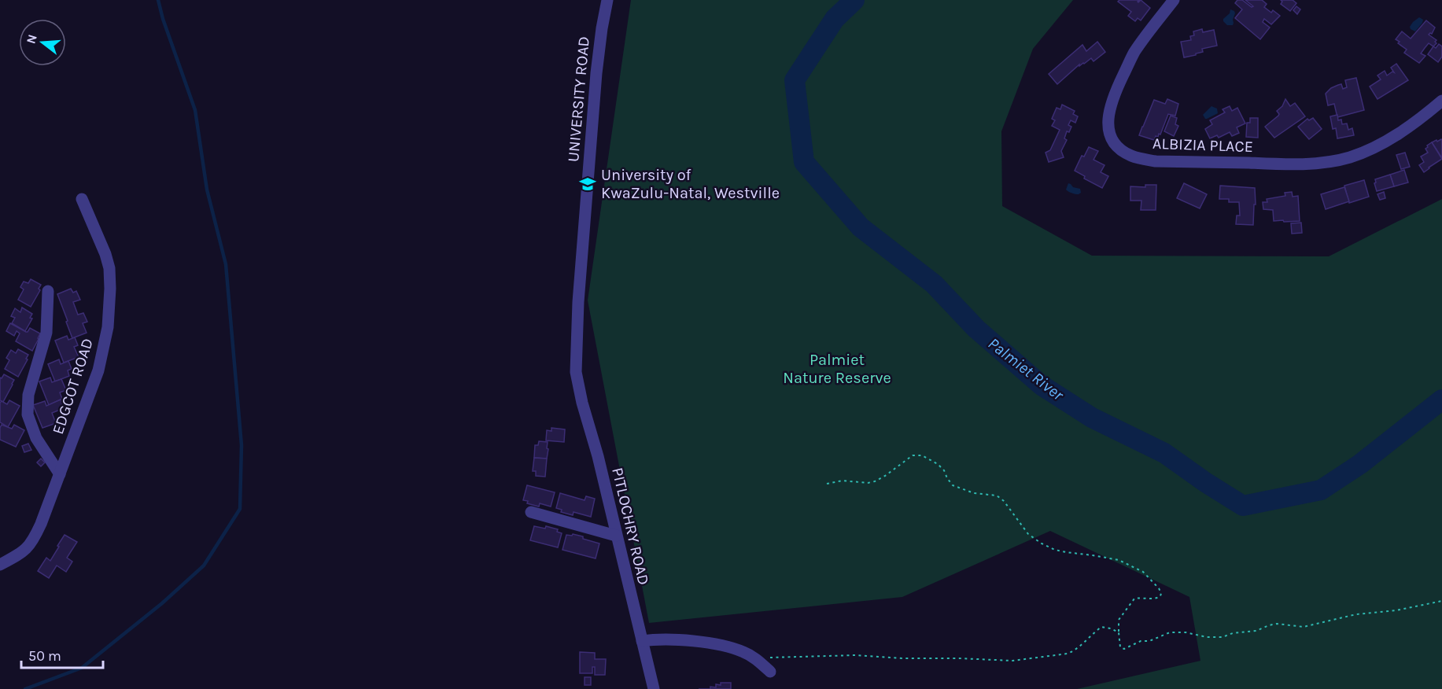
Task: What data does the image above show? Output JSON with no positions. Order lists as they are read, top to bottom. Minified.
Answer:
{"streets":{"street":["UNIVERSITY ROAD","ALBIZIA PLACE","EDGCOT ROAD","PITLOCHRY ROAD"]},"crossings":[["UNIVERSITY ROAD","PITLOCHRY ROAD"]],"water":["Palmiet River"],"parks":["Palmiet Nature Reserve"],"places":{"school or university":["University of KwaZulu-Natal, Westville"]},"scale_bar":"50 m","north":"left"}
